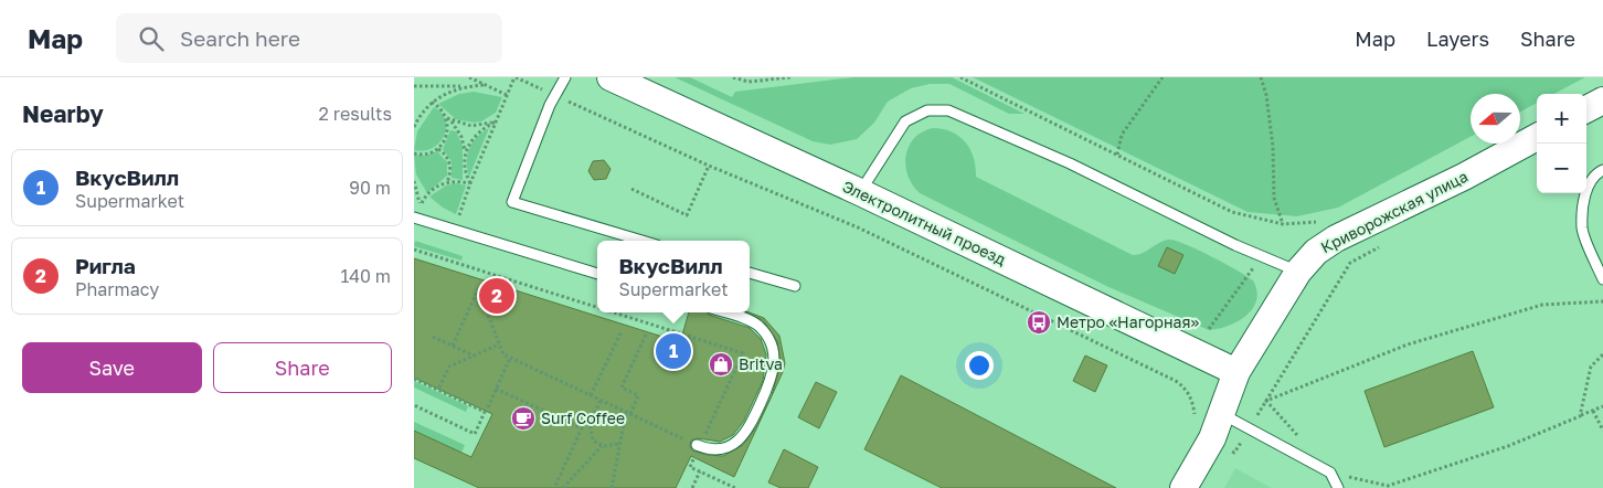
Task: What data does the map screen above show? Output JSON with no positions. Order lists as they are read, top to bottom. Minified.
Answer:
{"streets":{"street":["Криворожская улица","Электролитный проезд"]},"crossings":[["Криворожская улица","Электролитный проезд"]],"places":{"bus stop":["Метро «Нагорная»"],"shop":["Britva"],"cafe":["Surf Coffee"]},"north":"left","page":{"header":"Map","search":"Search here","nav":["Map","Layers","Share"],"heading":["Nearby","2 results"],"map_buttons":["+","−"],"list":[{"mark":"1","name":"ВкусВилл","note":"Supermarket","value":"90 m"},{"mark":"2","name":"Ригла","note":"Pharmacy","value":"140 m"}],"popup":["ВкусВилл","Supermarket"],"pins":["2","1"],"buttons":["Save","Share"]}}
